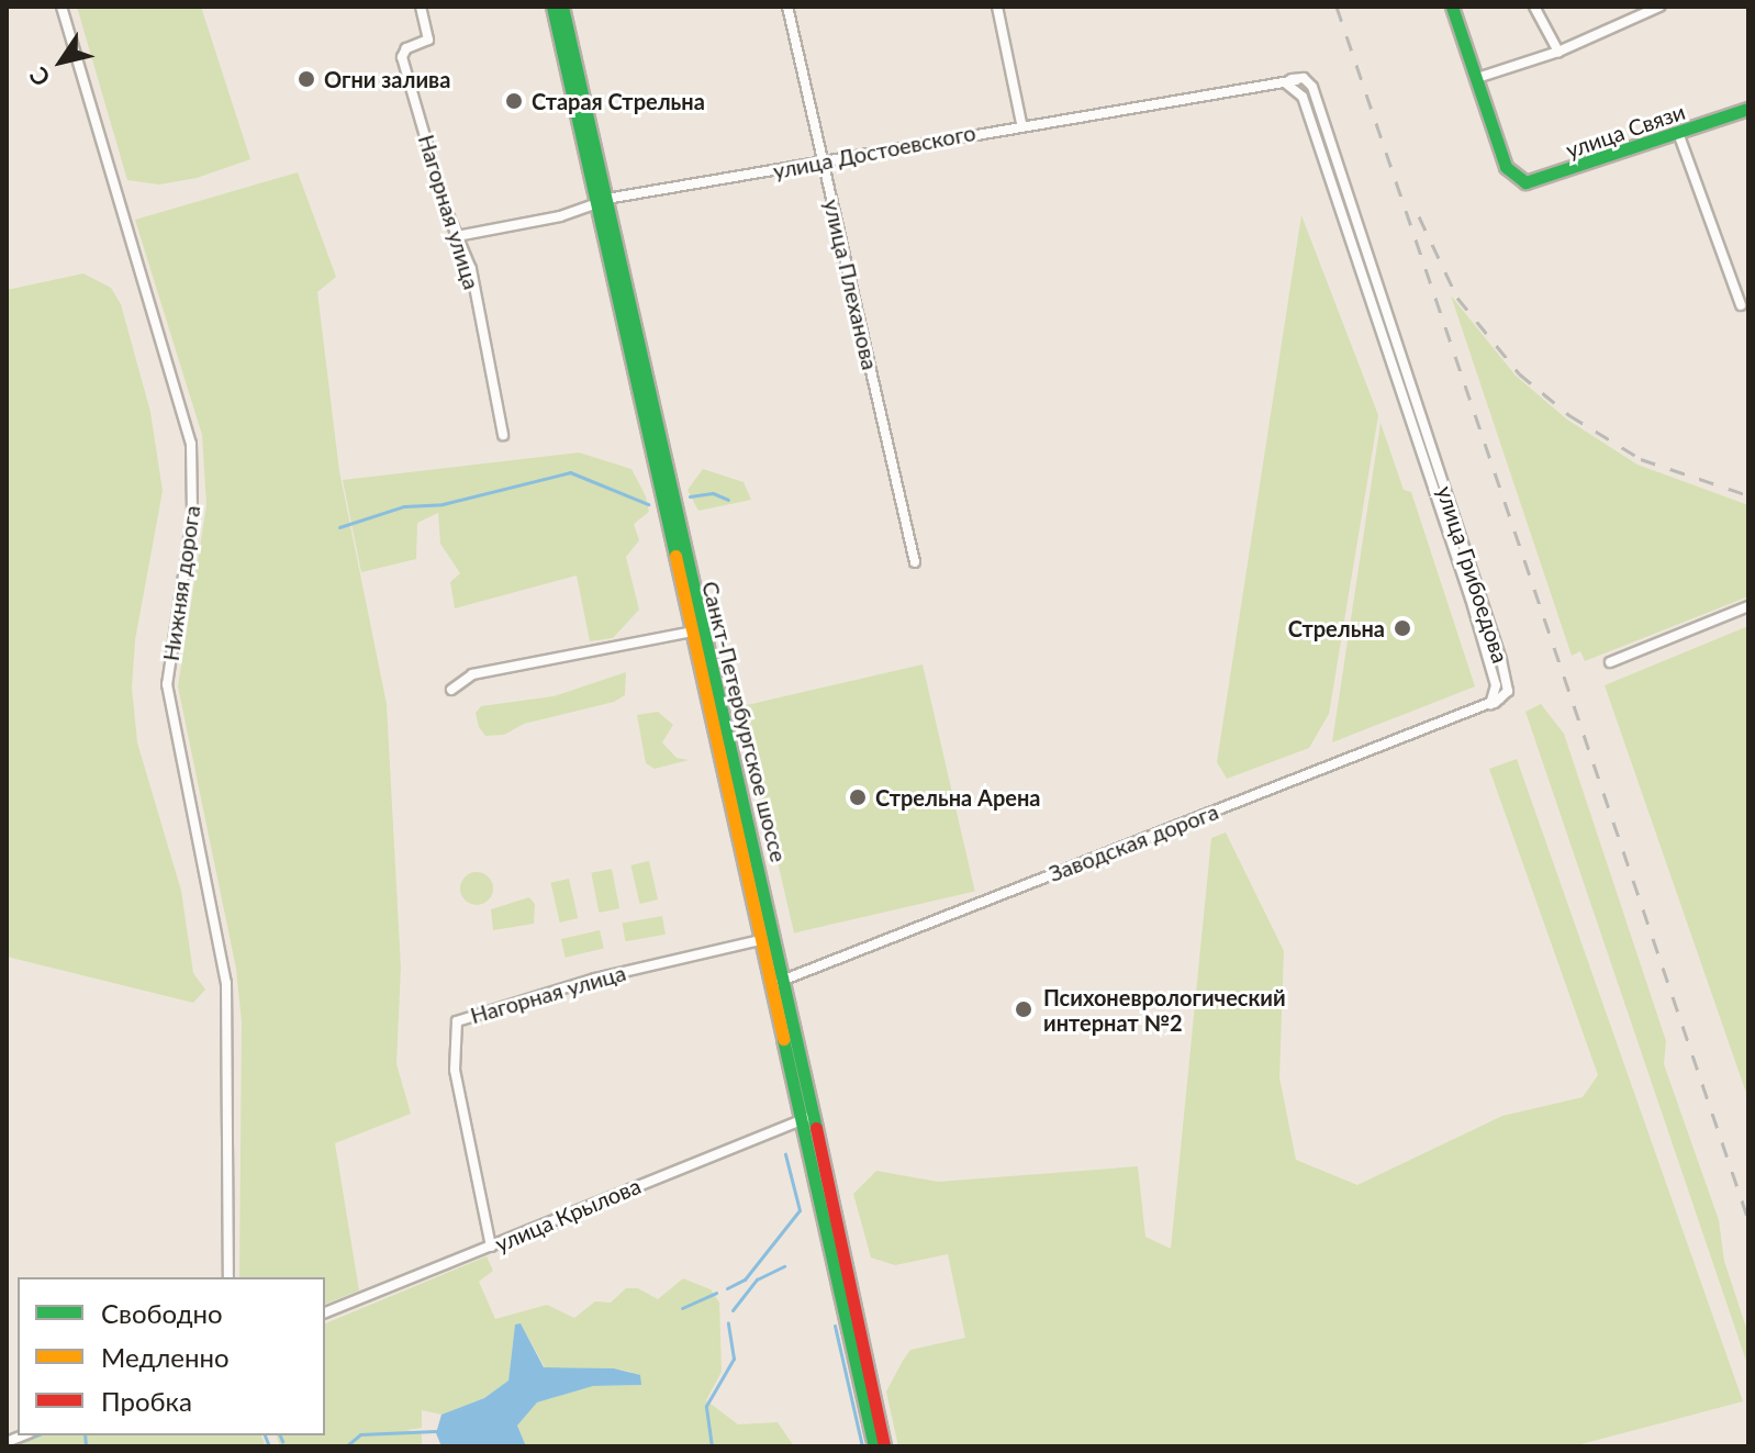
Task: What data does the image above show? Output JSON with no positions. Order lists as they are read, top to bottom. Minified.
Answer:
{"streets":{"main road":["улица Связи","Санкт-Петербургское шоссе"],"street":["улица Достоевского","Нагорная улица","улица Плеханова","улица Грибоедова","Нижняя дорога","Заводская дорога","улица Крылова"]},"crossings":[["улица Достоевского","Нагорная улица"],["улица Достоевского","улица Плеханова"],["улица Достоевского","улица Грибоедова"],["улица Достоевского","Санкт-Петербургское шоссе"],["Нагорная улица","Санкт-Петербургское шоссе"],["Нагорная улица","улица Крылова"],["улица Грибоедова","Заводская дорога"],["Санкт-Петербургское шоссе","Заводская дорога"],["Санкт-Петербургское шоссе","улица Крылова"]],"places":["Огни залива","Старая Стрельна","Стрельна","Стрельна Арена","Психоневрологический интернат №2"],"legend":["Свободно","Медленно","Пробка"],"north":"bottom left"}
